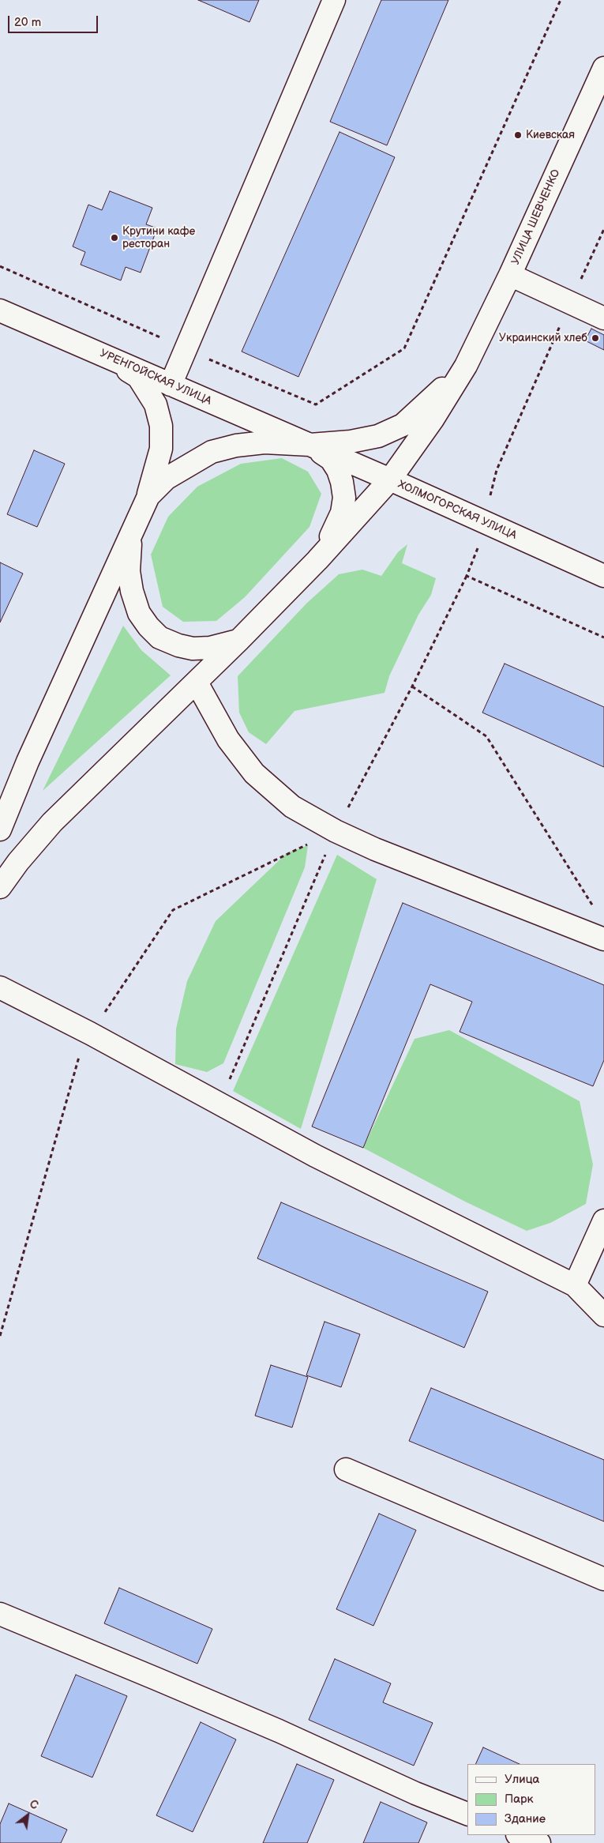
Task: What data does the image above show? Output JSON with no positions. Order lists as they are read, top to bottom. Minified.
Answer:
{"streets":{"street":["УЛИЦА ШЕВЧЕНКО","УРЕНГОЙСКАЯ УЛИЦА","ХОЛМОГОРСКАЯ УЛИЦА"]},"crossings":[["УЛИЦА ШЕВЧЕНКО","ХОЛМОГОРСКАЯ УЛИЦА"],["УРЕНГОЙСКАЯ УЛИЦА","ХОЛМОГОРСКАЯ УЛИЦА"]],"places":["Киевская","Крутини кафе ресторан","Украинский хлеб"],"legend":["Улица","Парк","Здание"],"scale_bar":"20 m","north":"top right"}
